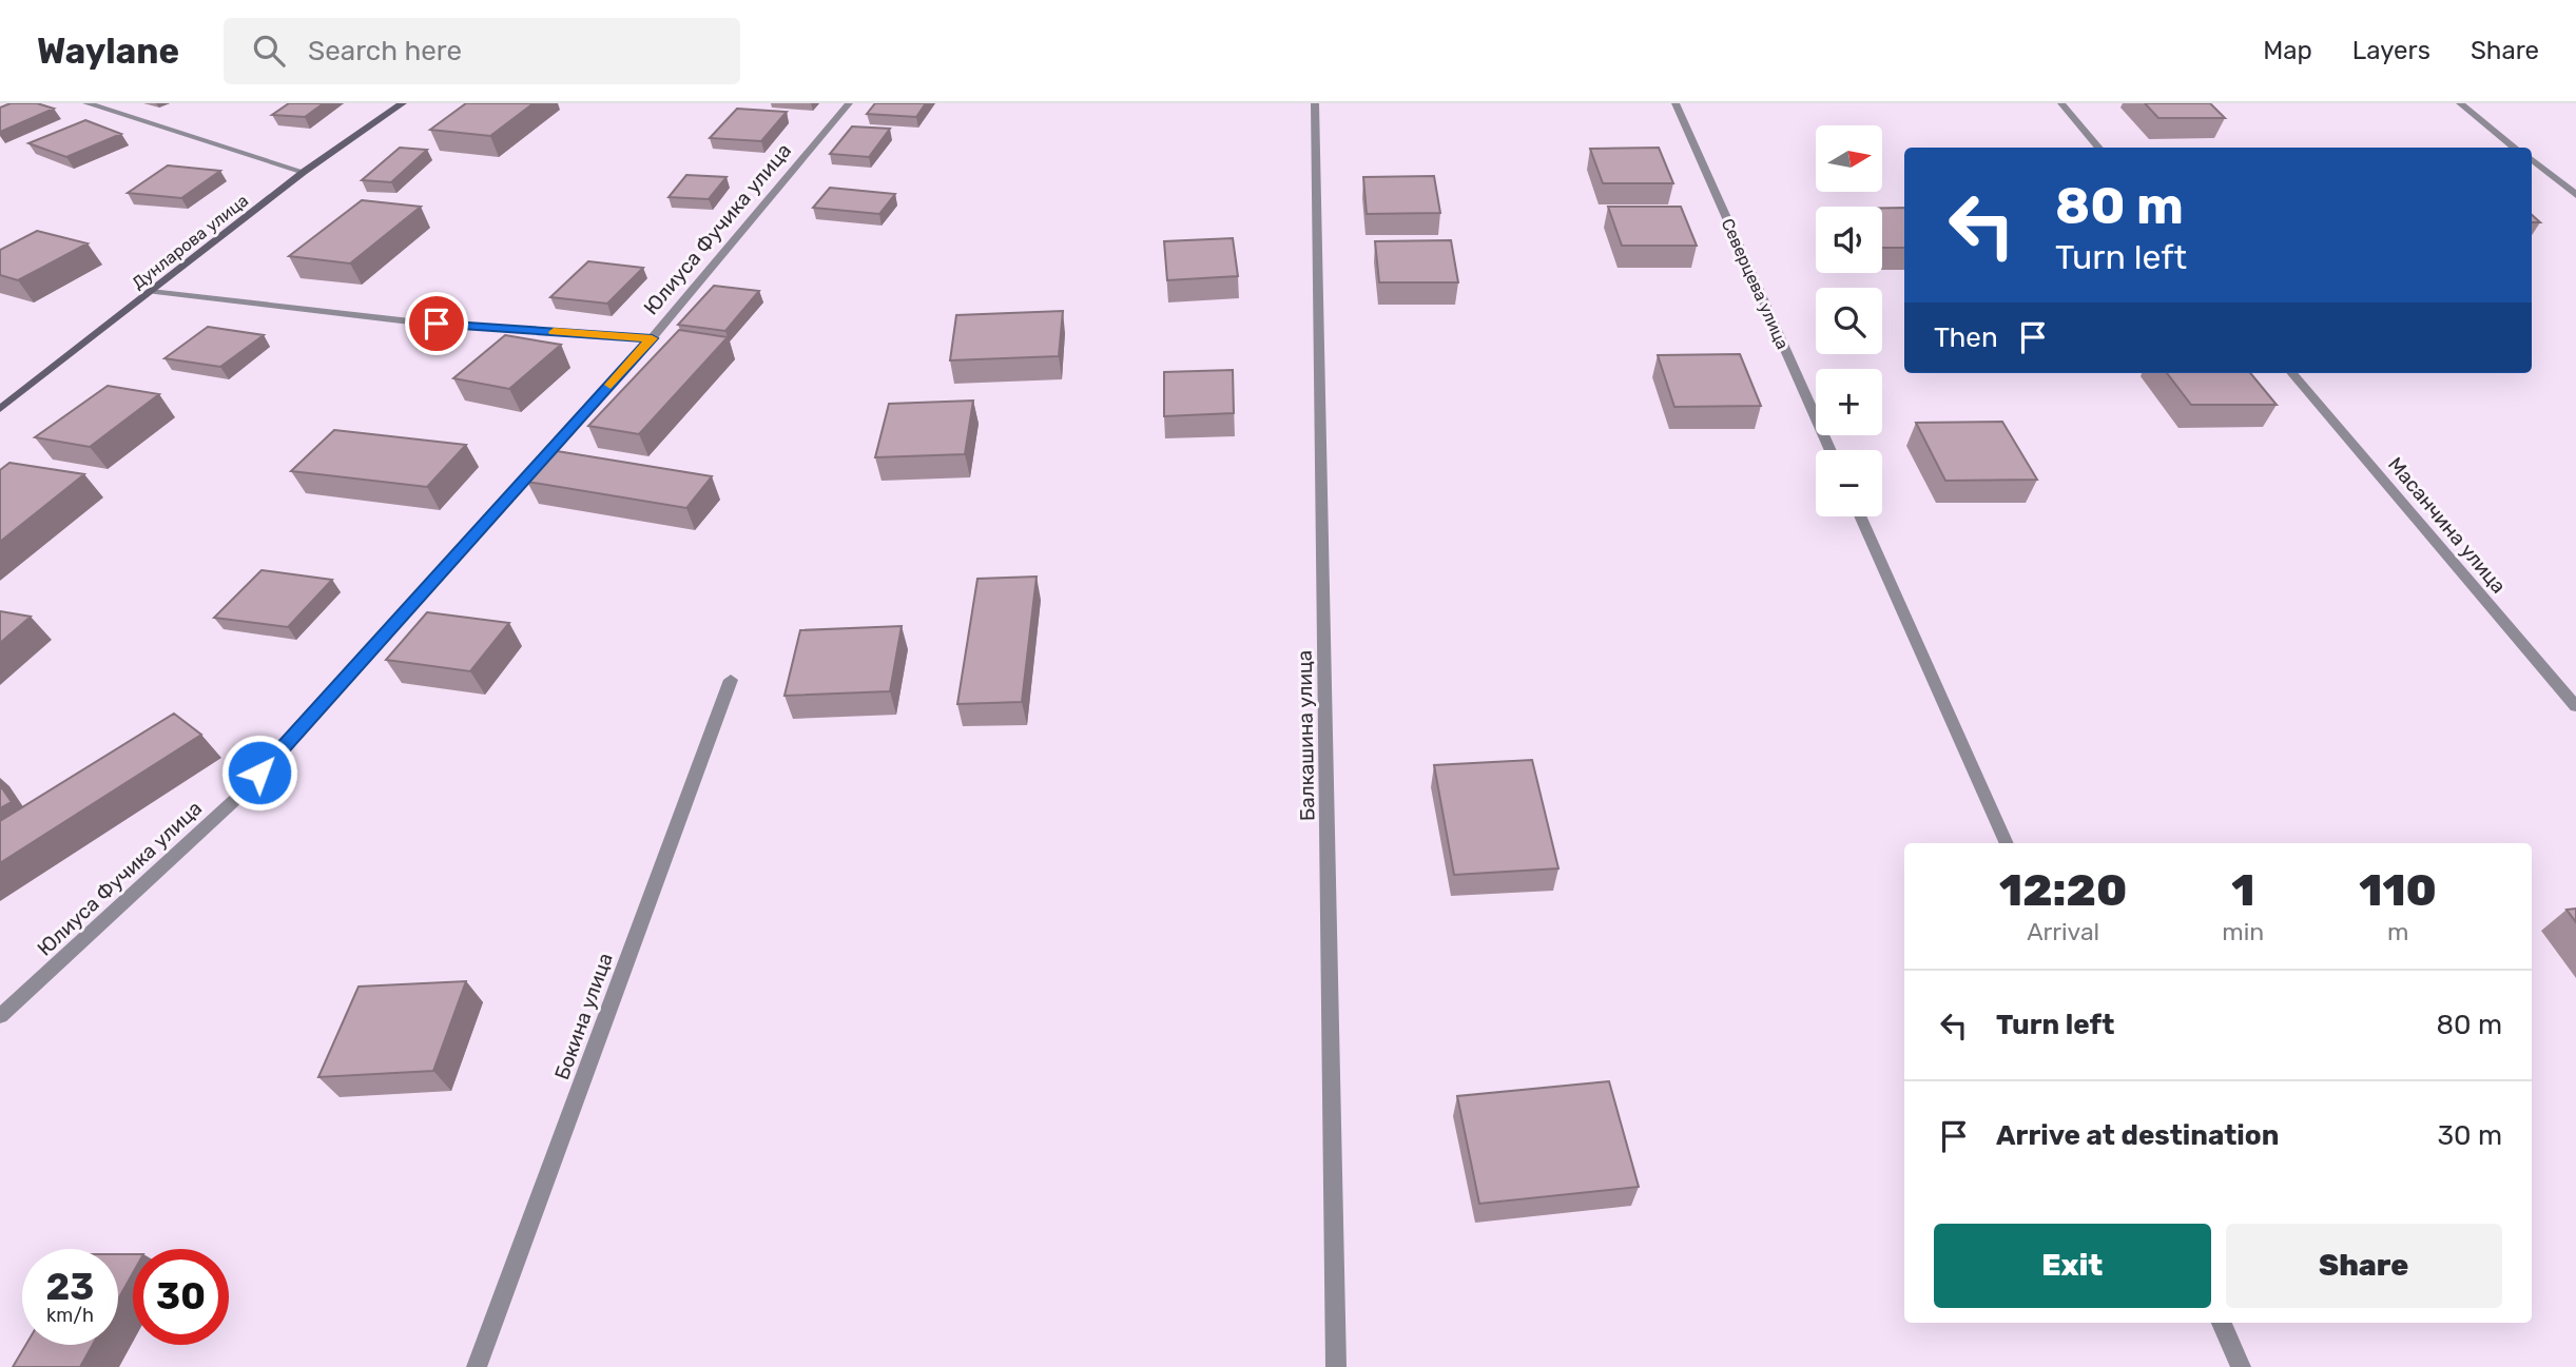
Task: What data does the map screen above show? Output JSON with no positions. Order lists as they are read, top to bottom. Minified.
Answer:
{"streets":{"main road":["Дунларова улица"],"street":["Юлиуса Фучика улица","Северцева улица","Масанчина улица","Балкашина улица","Бокина улица"]},"north":"right","page":{"header":"Waylane","search":"Search here","nav":["Map","Layers","Share"],"map_buttons":["+","−"],"turn":["80 m","Turn left"],"then":"Then","eta":["12:20","Arrival","1","min","110","m"],"list":[{"name":"Turn left","value":"80 m"},{"name":"Arrive at destination","value":"30 m"}],"buttons":["Exit","Share"],"speed":"23 km/h","limit":"30"}}
